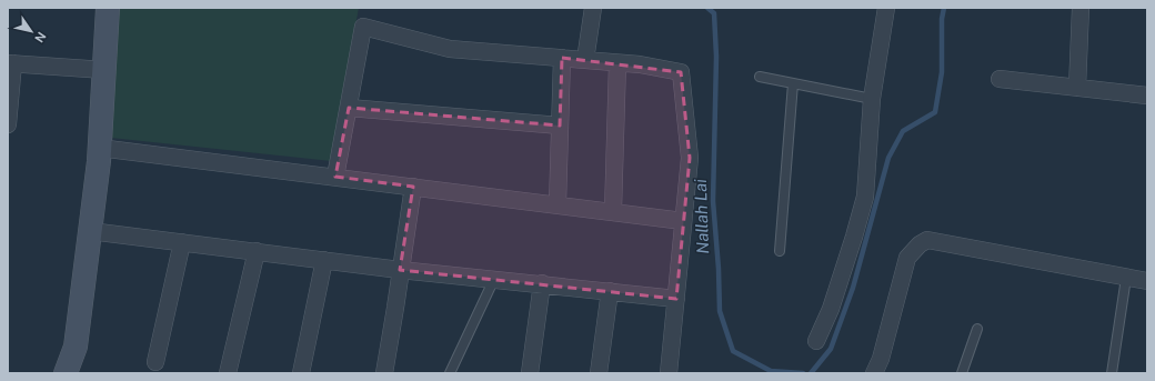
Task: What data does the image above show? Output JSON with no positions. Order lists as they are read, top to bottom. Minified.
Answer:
{"water":["Nallah Lai"],"north":"bottom right"}
